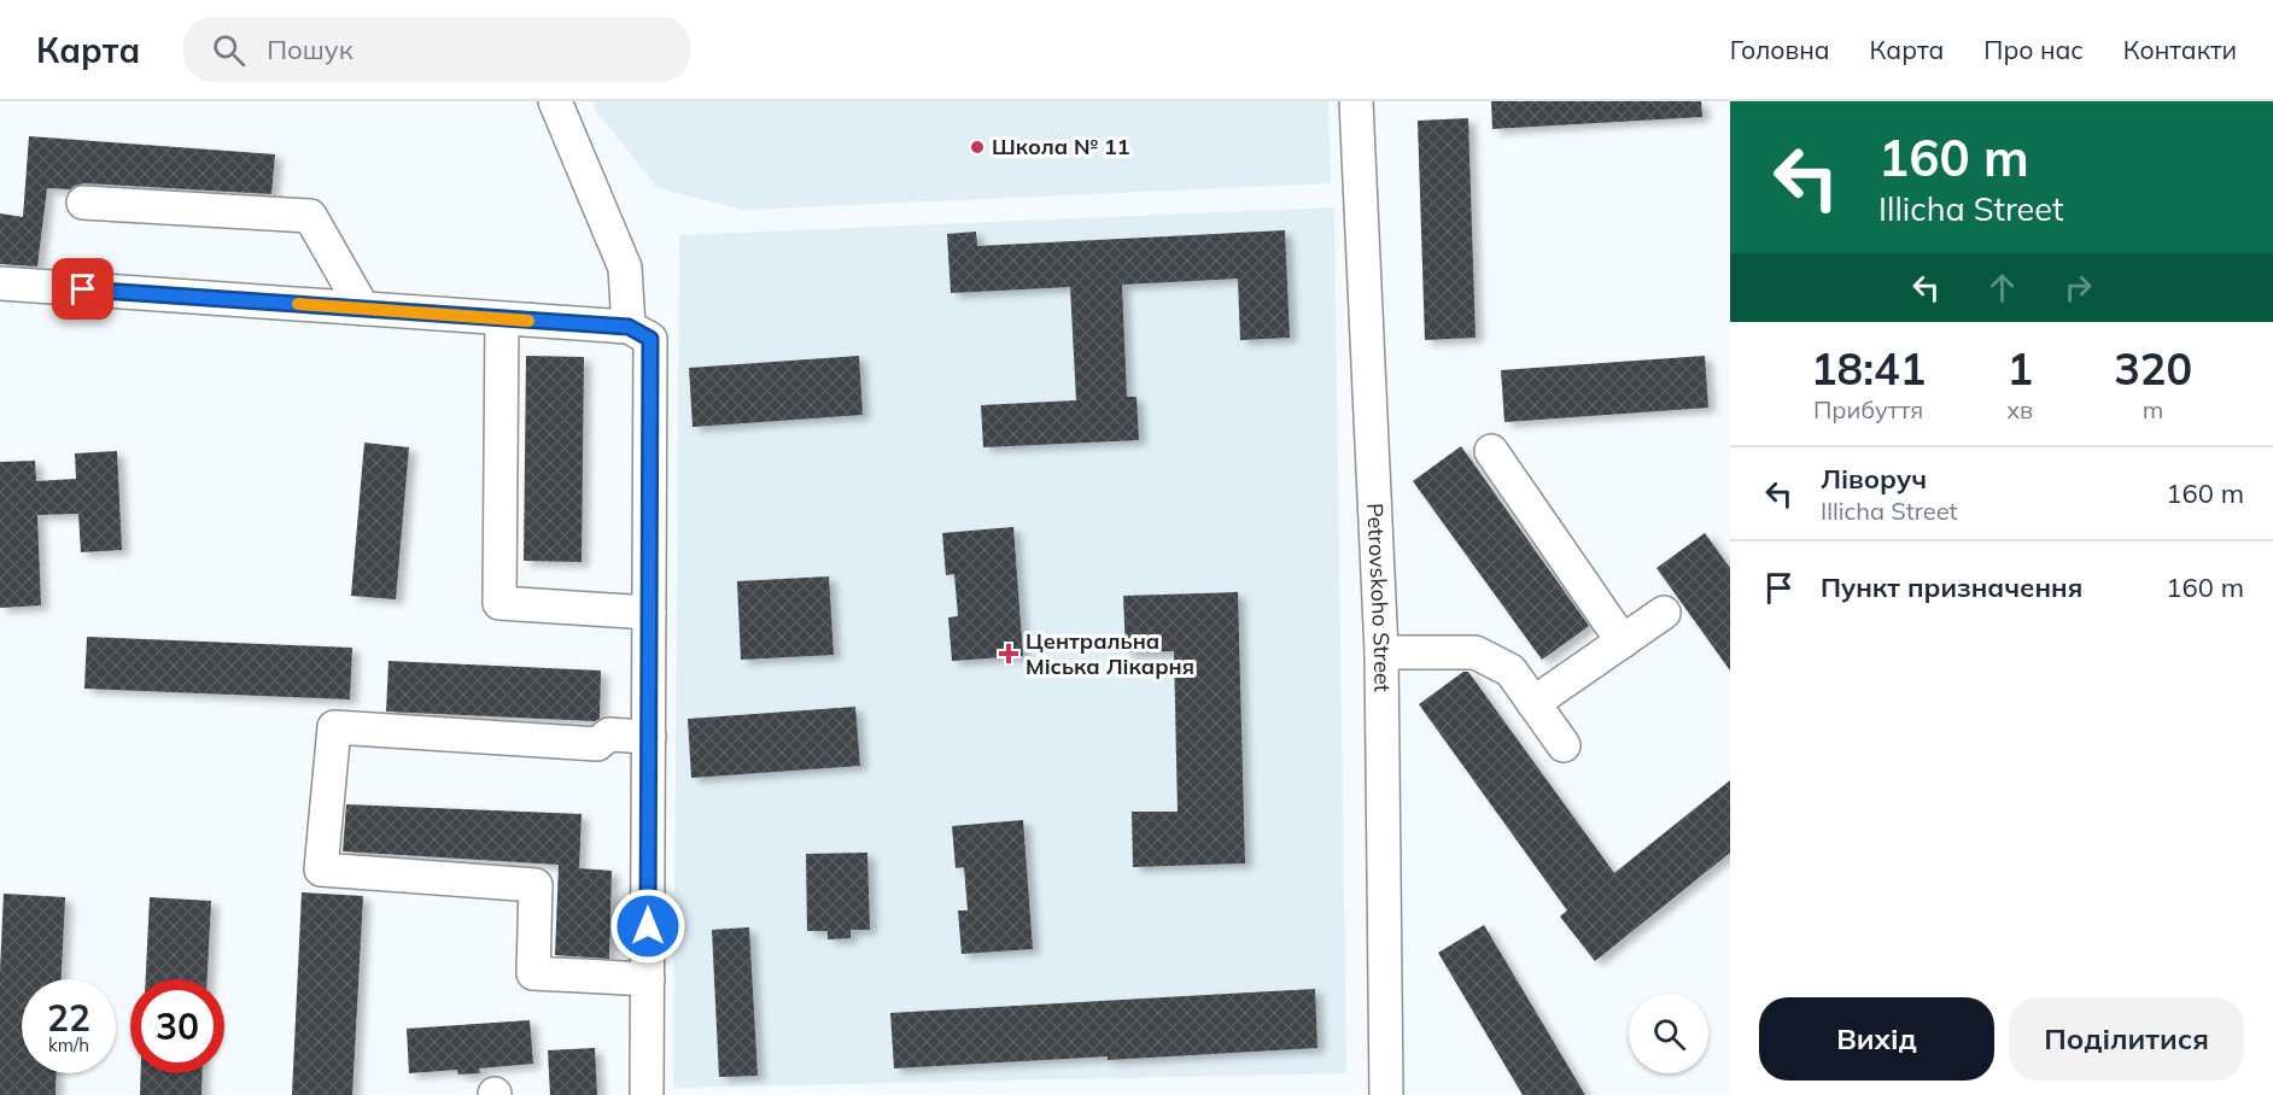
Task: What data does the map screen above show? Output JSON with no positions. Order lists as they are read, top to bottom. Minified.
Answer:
{"streets":{"street":["Petrovskoho Street"]},"places":{"other":["Школа № 11"],"health":["Центральна Міська Лікарня"]},"page":{"header":"Карта","search":"Пошук","nav":["Головна","Карта","Про нас","Контакти"],"turn":["160 m","Illicha Street"],"eta":["18:41","Прибуття","1","хв","320","m"],"list":[{"name":"Ліворуч","note":"Illicha Street","value":"160 m"},{"name":"Пункт призначення","value":"160 m"}],"speed":"22 km/h","limit":"30","buttons":["Вихід","Поділитися"]}}
